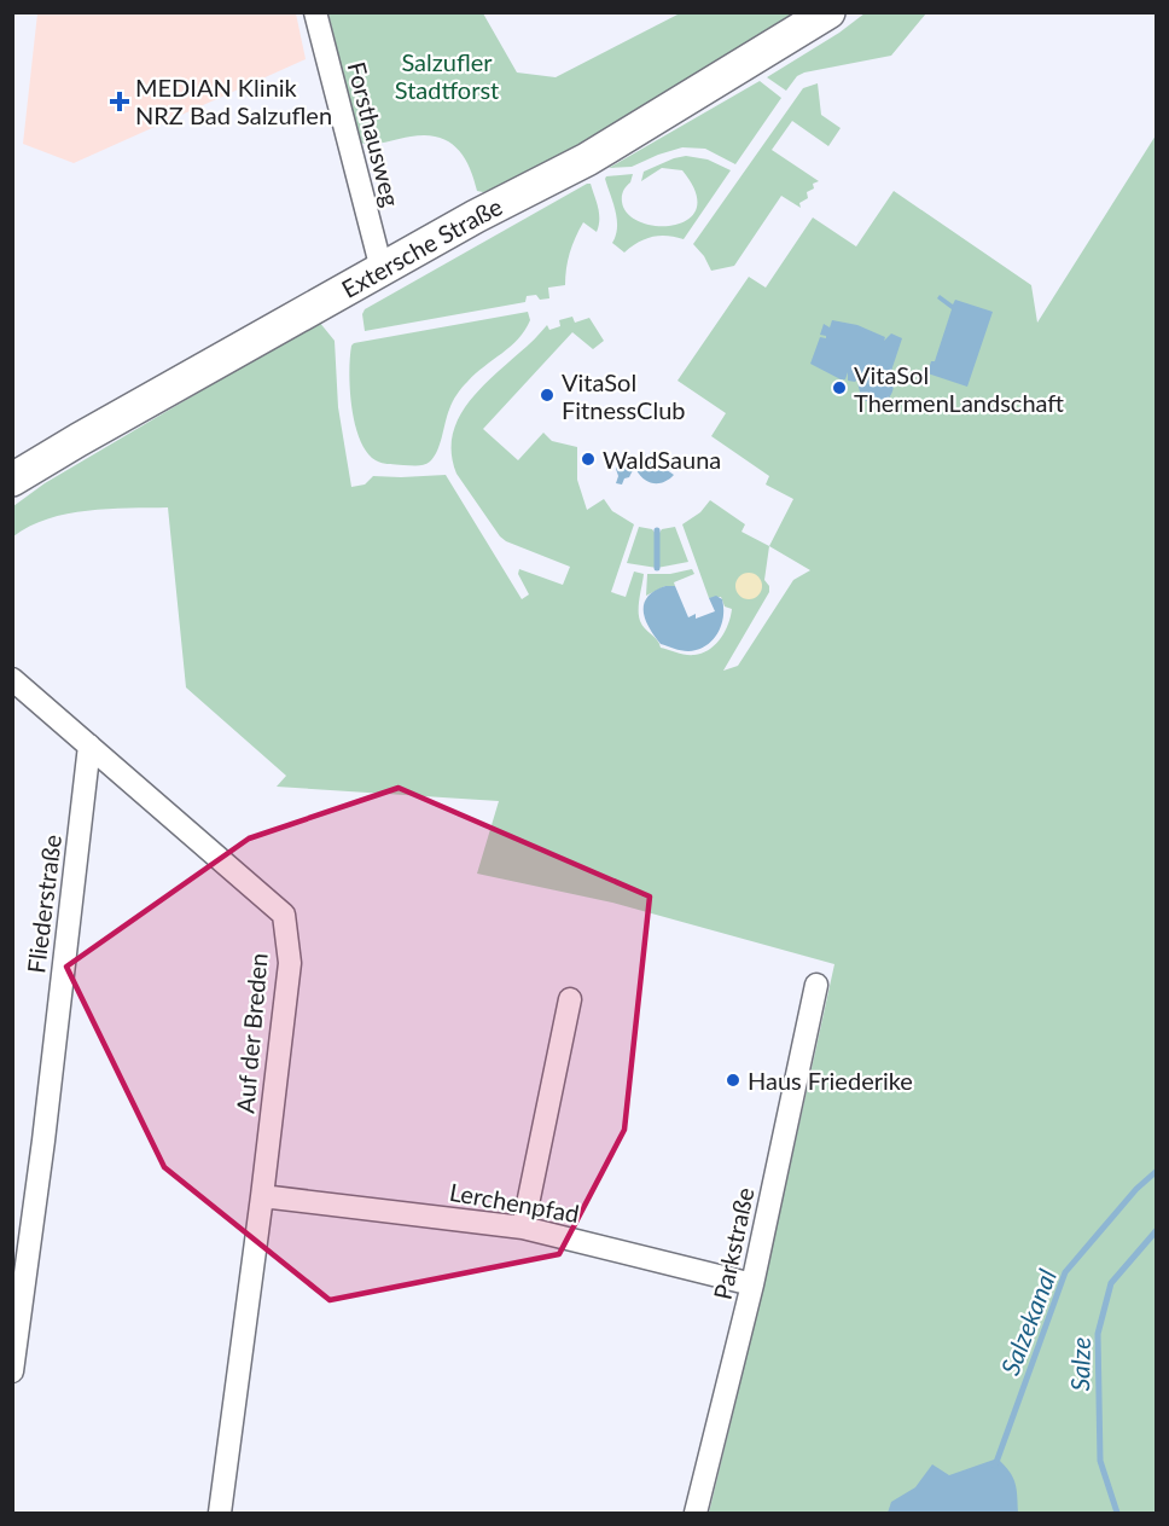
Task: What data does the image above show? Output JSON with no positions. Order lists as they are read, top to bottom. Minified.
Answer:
{"streets":{"main road":["Extersche Straße"],"street":["Forsthausweg","Fliederstraße","Auf der Breden","Lerchenpfad","Parkstraße"]},"crossings":[["Forsthausweg","Extersche Straße"],["Fliederstraße","Auf der Breden"],["Auf der Breden","Lerchenpfad"],["Lerchenpfad","Parkstraße"]],"water":["Salzekanal","Salze"],"parks":["Salzufler Stadtforst"],"places":{"health":["MEDIAN Klinik NRZ Bad Salzuflen"],"other":["VitaSol ThermenLandschaft","VitaSol FitnessClub","WaldSauna","Haus Friederike"]}}
